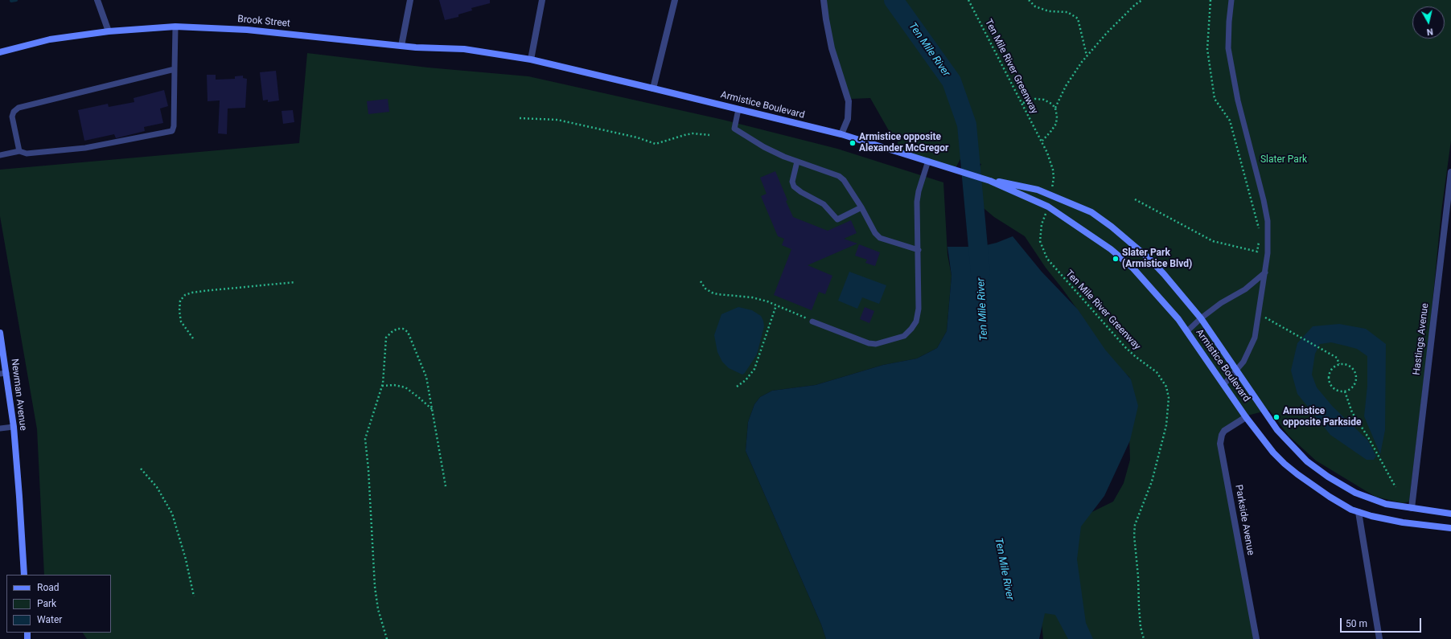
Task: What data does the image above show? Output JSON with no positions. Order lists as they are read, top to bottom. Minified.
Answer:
{"streets":{"main road":["Brook Street","Armistice Boulevard","Newman Avenue"],"street":["Hastings Avenue","Parkside Avenue"],"path":["Ten Mile River Greenway"]},"crossings":[["Brook Street","Armistice Boulevard"],["Ten Mile River Greenway","Armistice Boulevard"],["Armistice Boulevard","Hastings Avenue"],["Armistice Boulevard","Parkside Avenue"]],"water":["Ten Mile River"],"parks":["Slater Park"],"places":["Armistice opposite Alexander McGregor","Slater Park (Armistice Blvd)","Armistice opposite Parkside"],"legend":["Road","Park","Water"],"scale_bar":"50 m","north":"bottom"}
